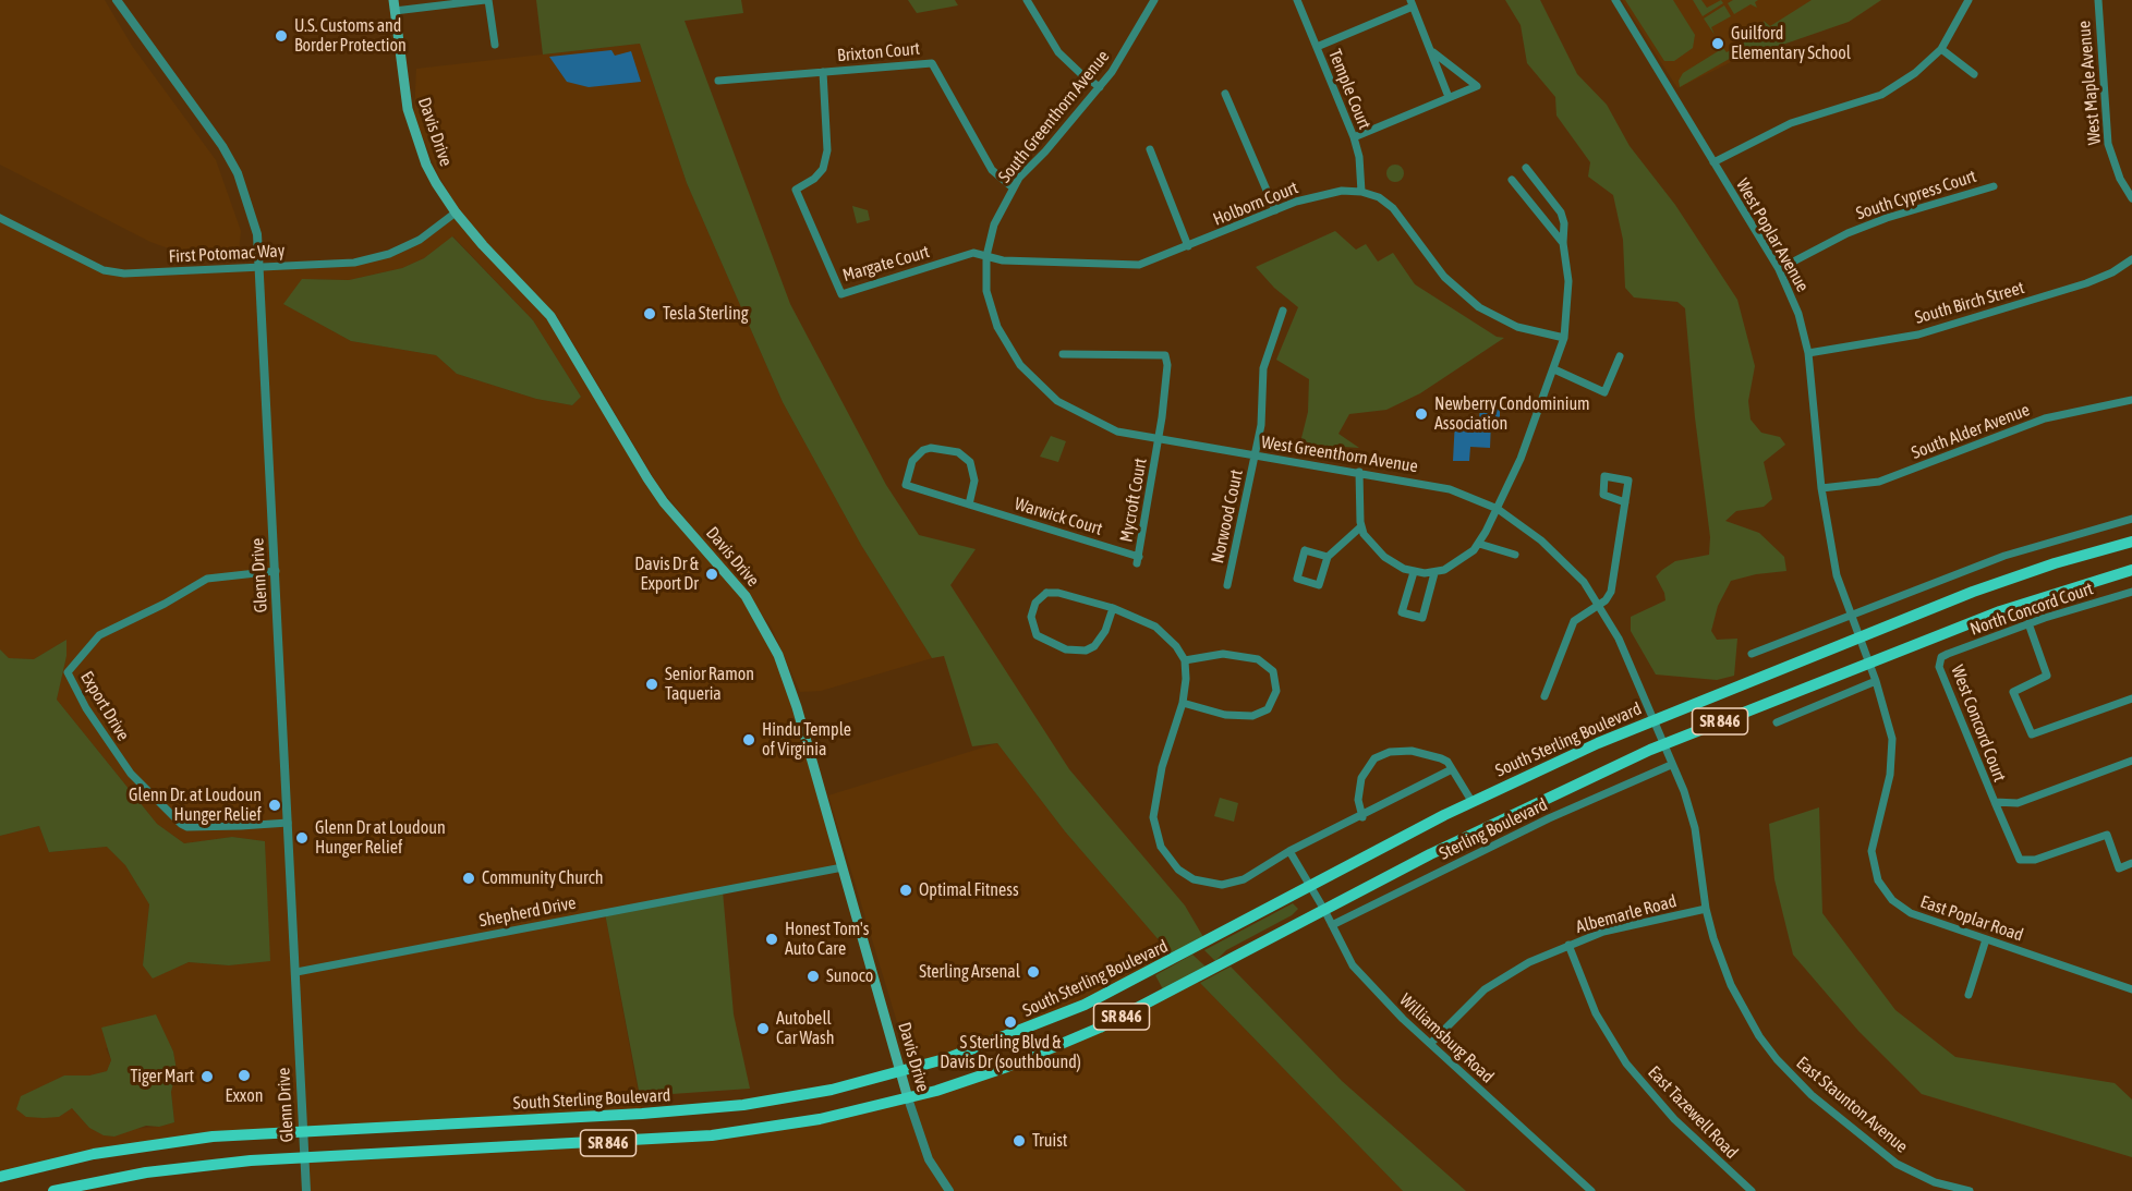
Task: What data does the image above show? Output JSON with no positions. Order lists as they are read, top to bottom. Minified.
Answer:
{"streets":{"main road":["Davis Drive","SR 846","South Sterling Boulevard"],"street":["Brixton Court","West Maple Avenue","Temple Court","South Greenthorn Avenue","South Cypress Court","Holborn Court","West Poplar Avenue","First Potomac Way","Margate Court","South Birch Street","South Alder Avenue","West Greenthorn Avenue","Mycroft Court","Warwick Court","Norwood Court","Glenn Drive","North Concord Court","Export Drive","West Concord Court","Sterling Boulevard","Shepherd Drive","Albemarle Road","East Poplar Road","Williamsburg Road","East Staunton Avenue","East Tazewell Road"]},"crossings":[["Brixton Court","South Greenthorn Avenue"],["Brixton Court","Margate Court"],["Temple Court","Holborn Court"],["South Greenthorn Avenue","Holborn Court"],["South Greenthorn Avenue","Margate Court"],["South Greenthorn Avenue","West Greenthorn Avenue"],["Davis Drive","First Potomac Way"],["Davis Drive","SR 846"],["Davis Drive","South Sterling Boulevard"],["Davis Drive","Shepherd Drive"],["South Cypress Court","West Poplar Avenue"],["Holborn Court","Margate Court"],["Holborn Court","West Greenthorn Avenue"],["West Poplar Avenue","South Birch Street"],["West Poplar Avenue","South Alder Avenue"],["West Poplar Avenue","SR 846"],["West Poplar Avenue","South Sterling Boulevard"],["West Poplar Avenue","East Poplar Road"],["First Potomac Way","Glenn Drive"],["Margate Court","West Greenthorn Avenue"],["West Greenthorn Avenue","Mycroft Court"],["West Greenthorn Avenue","Norwood Court"],["West Greenthorn Avenue","SR 846"],["West Greenthorn Avenue","South Sterling Boulevard"],["West Greenthorn Avenue","East Staunton Avenue"],["Mycroft Court","Warwick Court"],["Glenn Drive","Export Drive"],["Glenn Drive","SR 846"],["Glenn Drive","South Sterling Boulevard"],["Glenn Drive","Shepherd Drive"],["North Concord Court","West Concord Court"],["SR 846","East Poplar Road"],["SR 846","Williamsburg Road"],["SR 846","East Staunton Avenue"],["South Sterling Boulevard","Williamsburg Road"],["Sterling Boulevard","Williamsburg Road"],["Sterling Boulevard","East Staunton Avenue"],["Albemarle Road","Williamsburg Road"],["Albemarle Road","East Staunton Avenue"],["Albemarle Road","East Tazewell Road"]],"places":["U.S. Customs and Border Protection","Guilford Elementary School","Tesla Sterling","Newberry Condominium Association","Davis Dr & Export Dr","Senior Ramon Taqueria","Hindu Temple of Virginia","Glenn Dr. at Loudoun Hunger Relief","Glenn Dr at Loudoun Hunger Relief","Community Church","Optimal Fitness","Honest Tom's Auto Care","Sterling Arsenal","Sunoco","S Sterling Blvd & Davis Dr (southbound)","Autobell Car Wash","Exxon","Tiger Mart","Truist"]}
